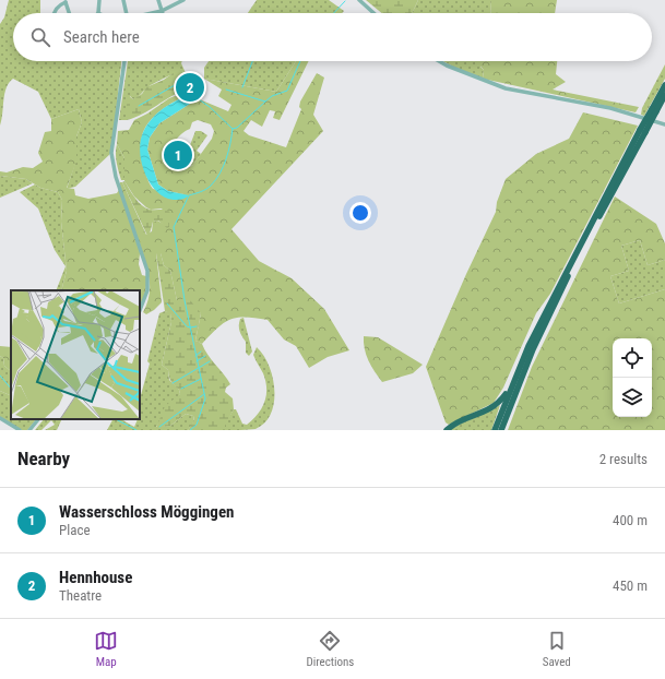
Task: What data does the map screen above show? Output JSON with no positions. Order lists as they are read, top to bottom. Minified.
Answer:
{"page":{"search":"Search here","pins":["2","1"],"heading":["Nearby","2 results"],"list":[{"mark":"1","name":"Wasserschloss Möggingen","note":"Place","value":"400 m"},{"mark":"2","name":"Hennhouse","note":"Theatre","value":"450 m"}],"nav":["Map","Directions","Saved"]}}
